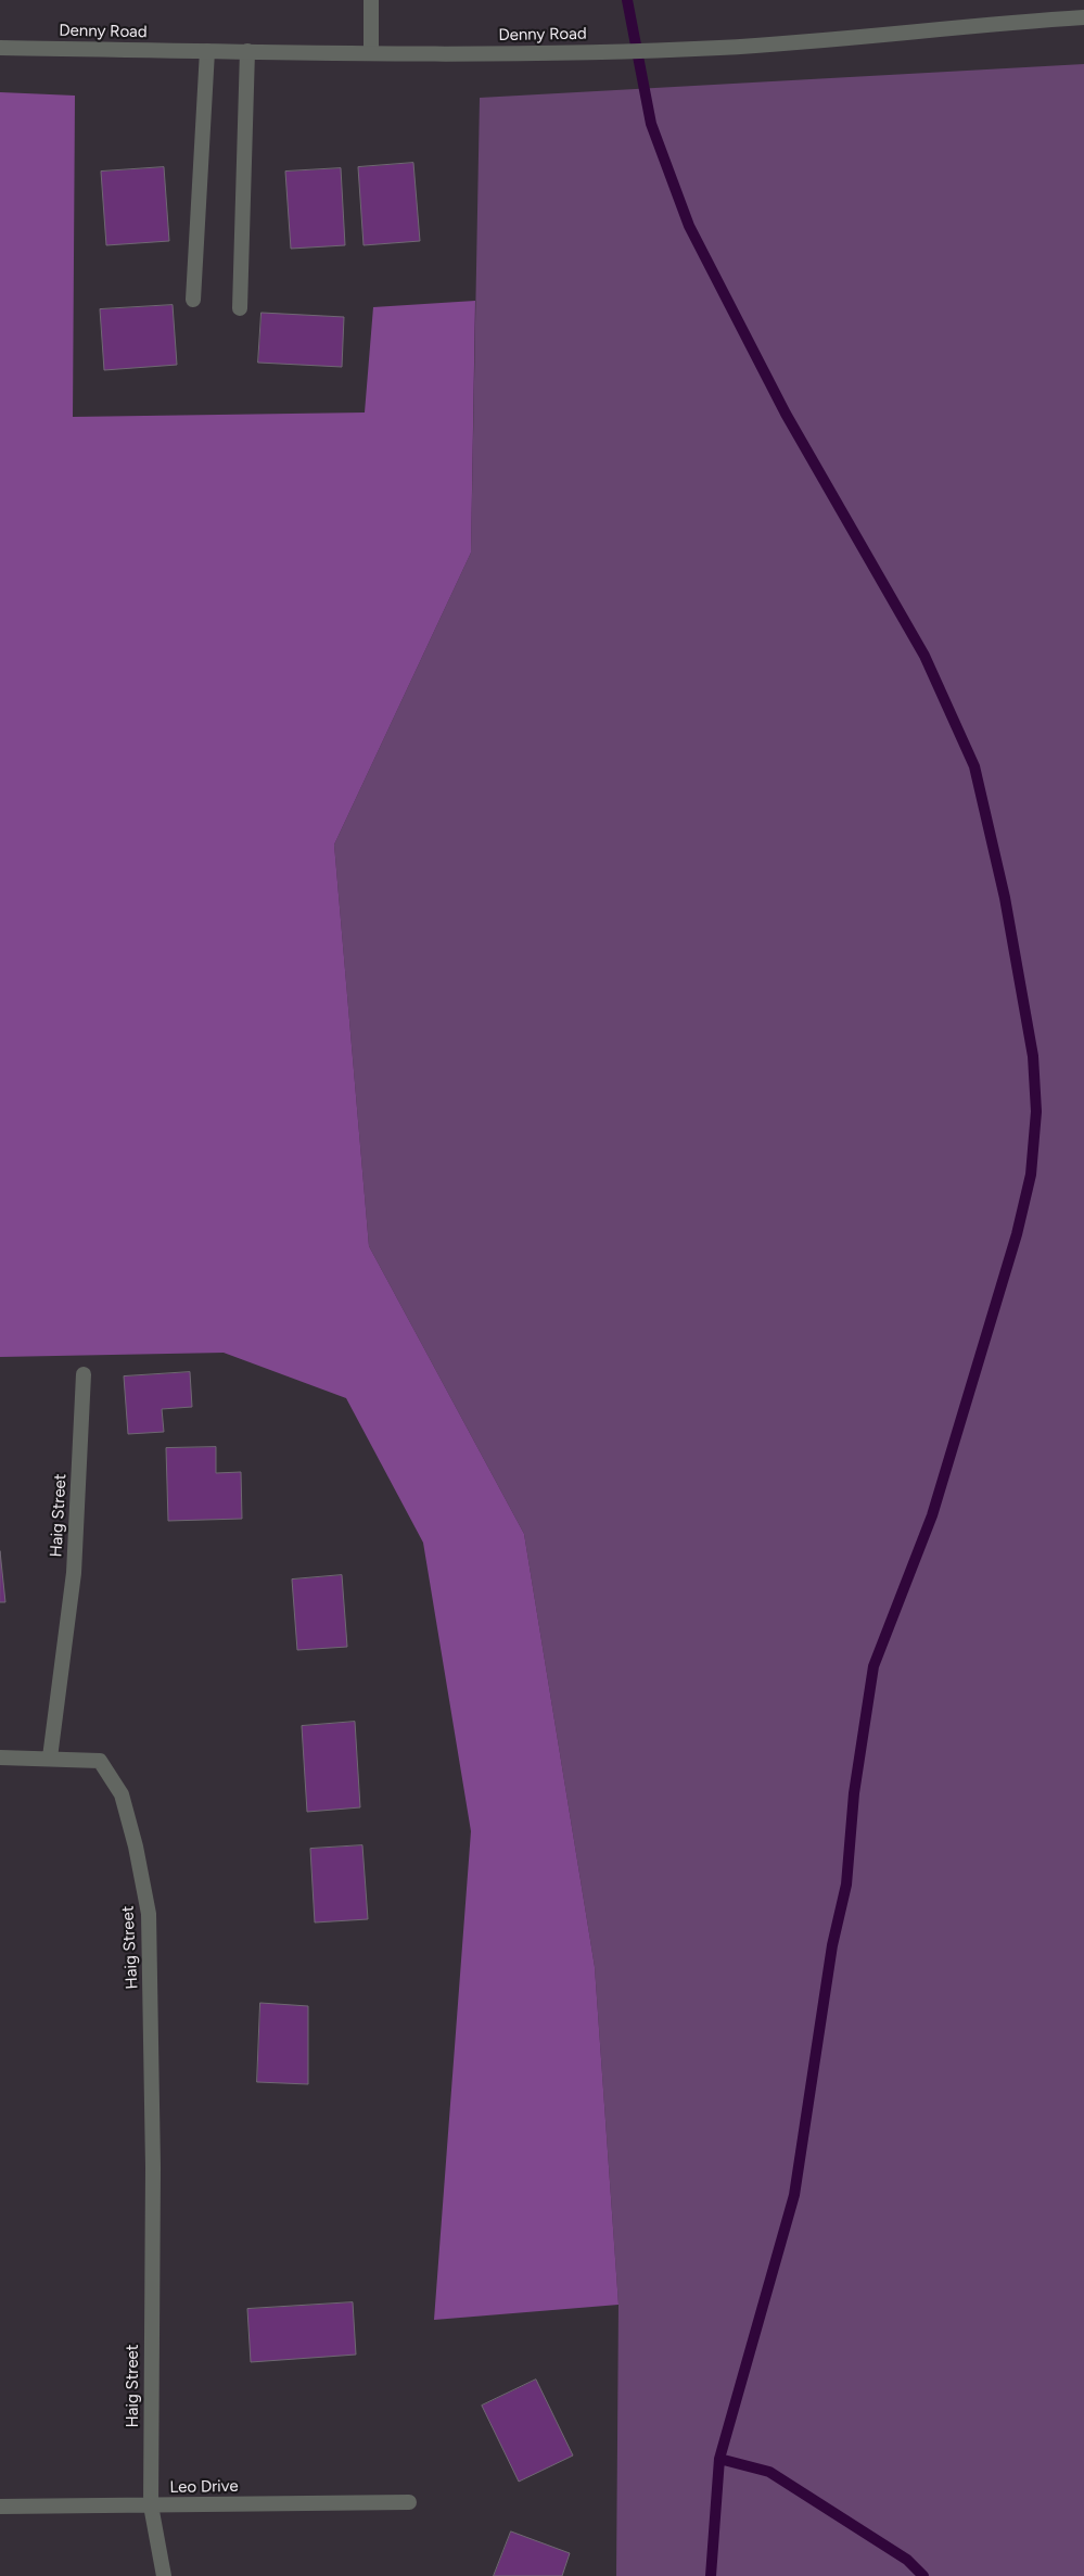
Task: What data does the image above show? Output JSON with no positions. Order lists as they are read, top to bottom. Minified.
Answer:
{"streets":{"street":["Denny Road","Haig Street","Leo Drive"]},"crossings":[["Haig Street","Leo Drive"]]}
